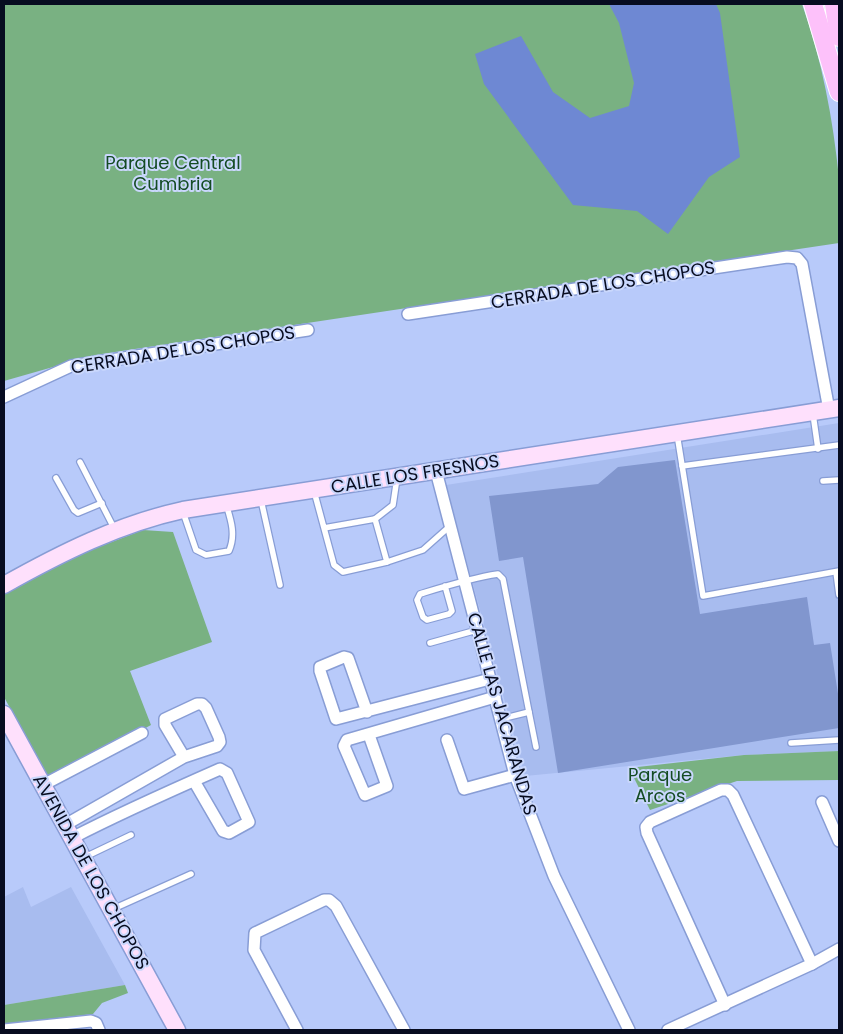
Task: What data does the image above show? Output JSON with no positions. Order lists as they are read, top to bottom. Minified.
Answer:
{"streets":{"street":["CERRADA DE LOS CHOPOS","CALLE LOS FRESNOS","CALLE LAS JACARANDAS","AVENIDA DE LOS CHOPOS"]},"crossings":[["CERRADA DE LOS CHOPOS","CALLE LOS FRESNOS"],["CALLE LOS FRESNOS","CALLE LAS JACARANDAS"]],"parks":["Parque Central Cumbria","Parque Arcos"]}
